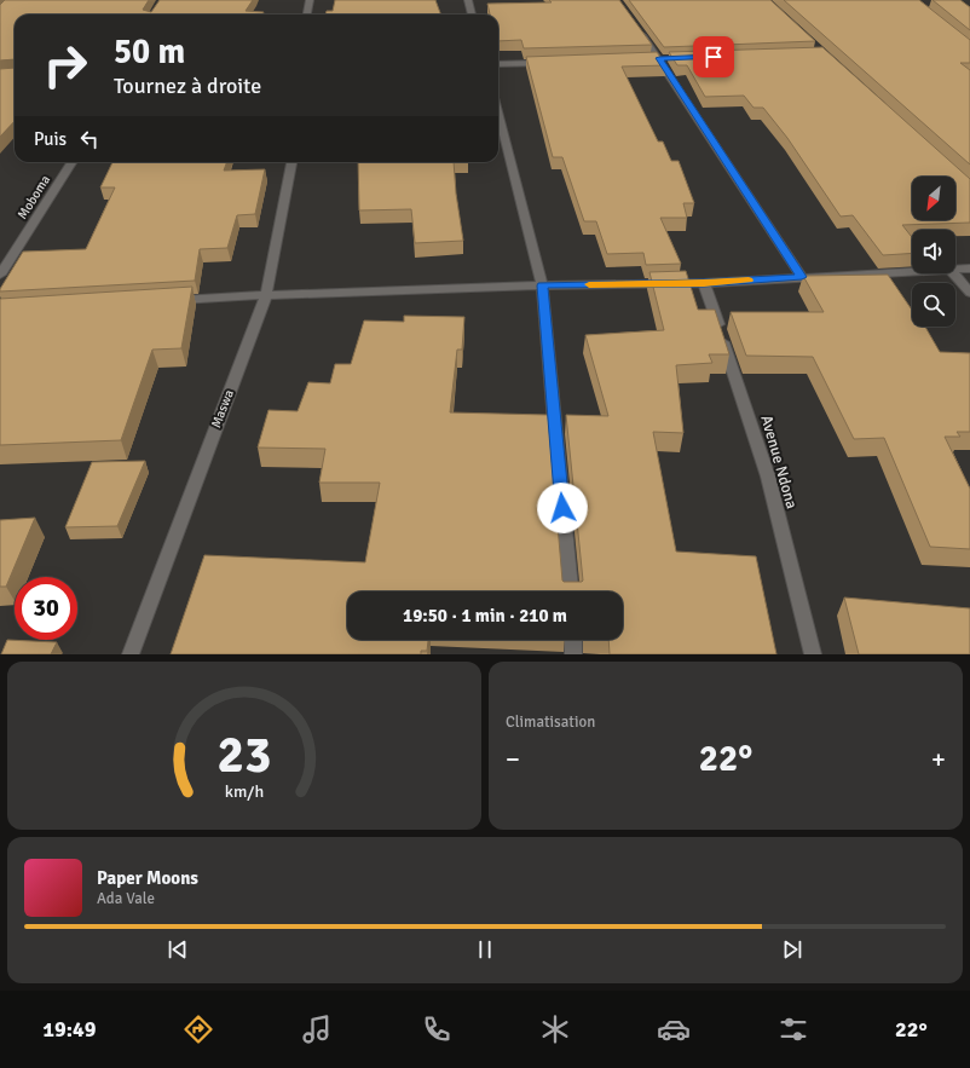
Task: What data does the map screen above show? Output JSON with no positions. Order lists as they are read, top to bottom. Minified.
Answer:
{"streets":{"street":["Moboma","Maswa","Avenue Ndona"]},"north":"bottom left","page":{"turn":["50 m","Tournez à droite"],"then":"Puis","limit":"30","trip":"19:50 · 1 min · 210 m","tile":"Climatisation","heat":["−","22°","+"],"song":["Paper Moons","Ada Vale"],"tabs":["19:49","22°"],"gauge":["23","km/h"]}}
